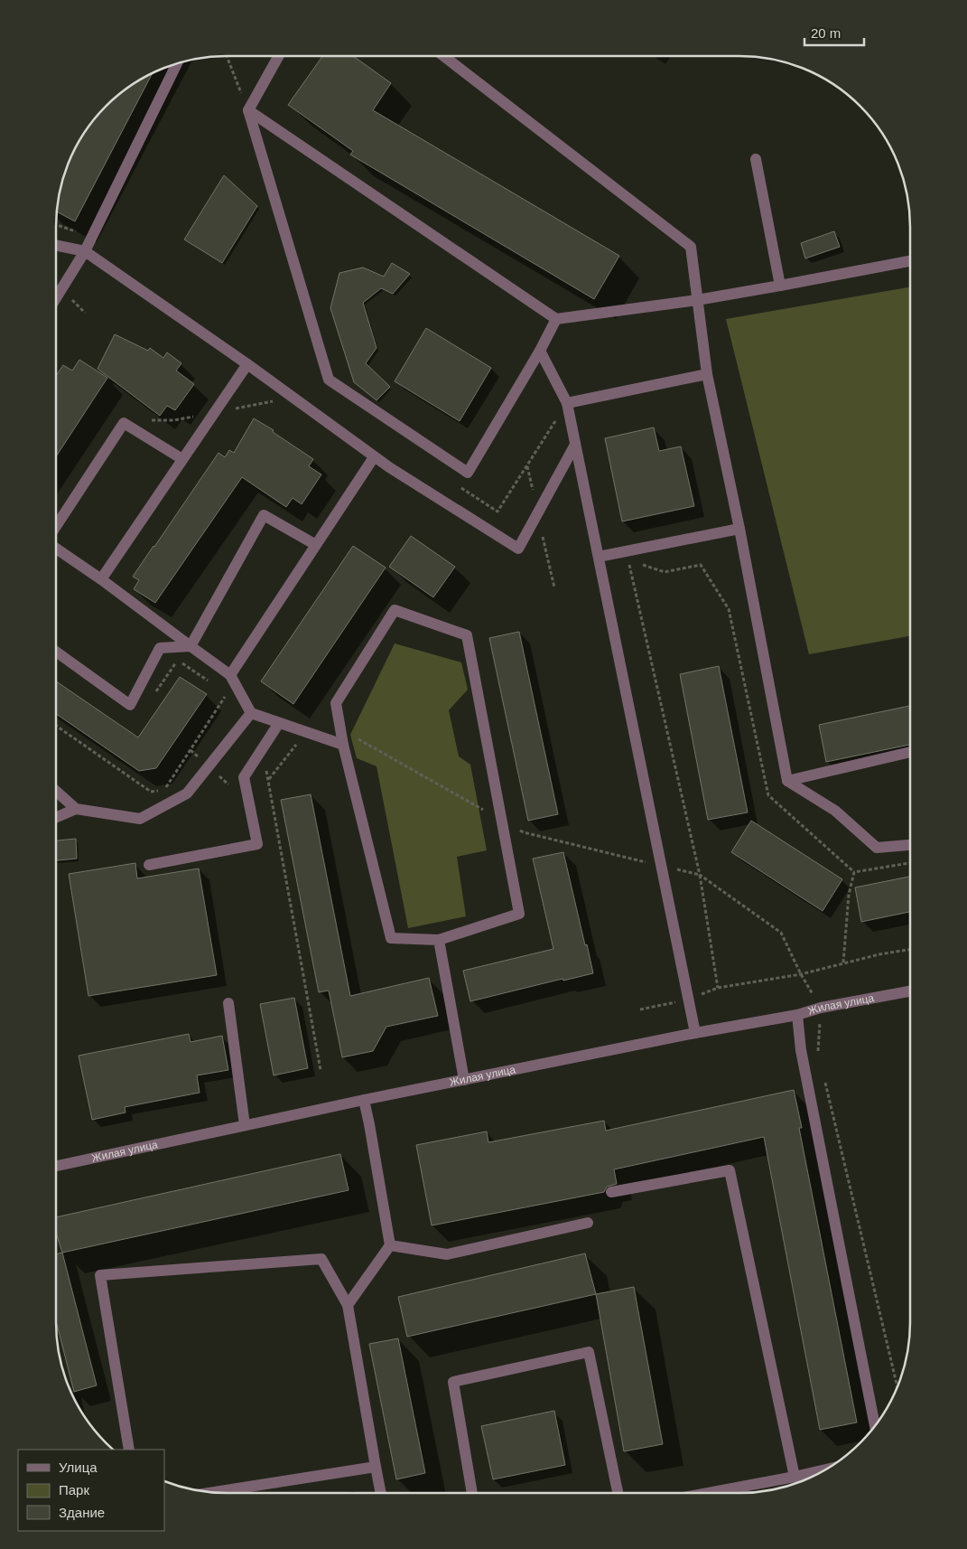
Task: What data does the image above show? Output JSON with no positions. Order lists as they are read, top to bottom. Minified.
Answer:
{"streets":{"street":["Жилая улица"]},"legend":["Улица","Парк","Здание"],"scale_bar":"20 m"}
